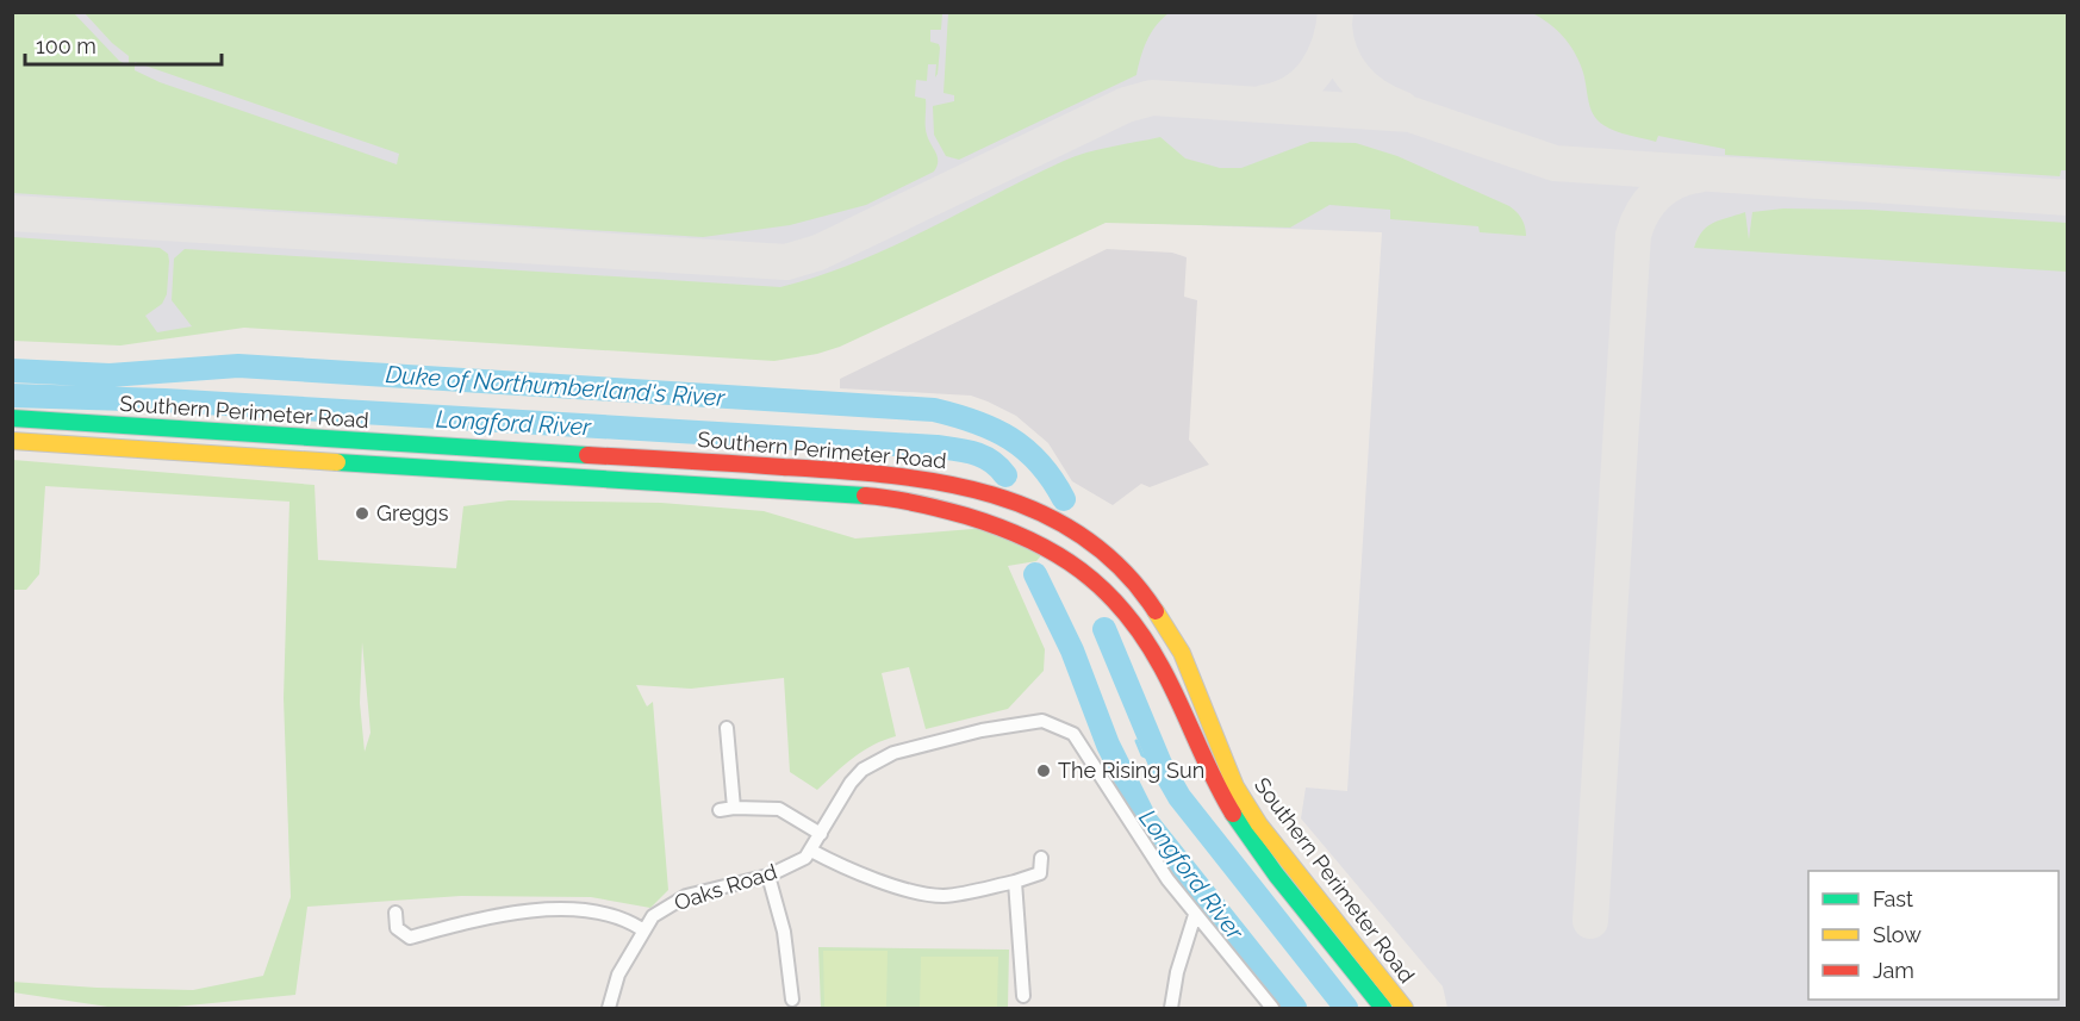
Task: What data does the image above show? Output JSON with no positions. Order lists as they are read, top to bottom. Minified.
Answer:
{"streets":{"street":["Southern Perimeter Road","Oaks Road"]},"water":["Duke of Northumberland's River","Longford River"],"places":["Greggs","The Rising Sun"],"legend":["Fast","Slow","Jam"],"scale_bar":"100 m"}
